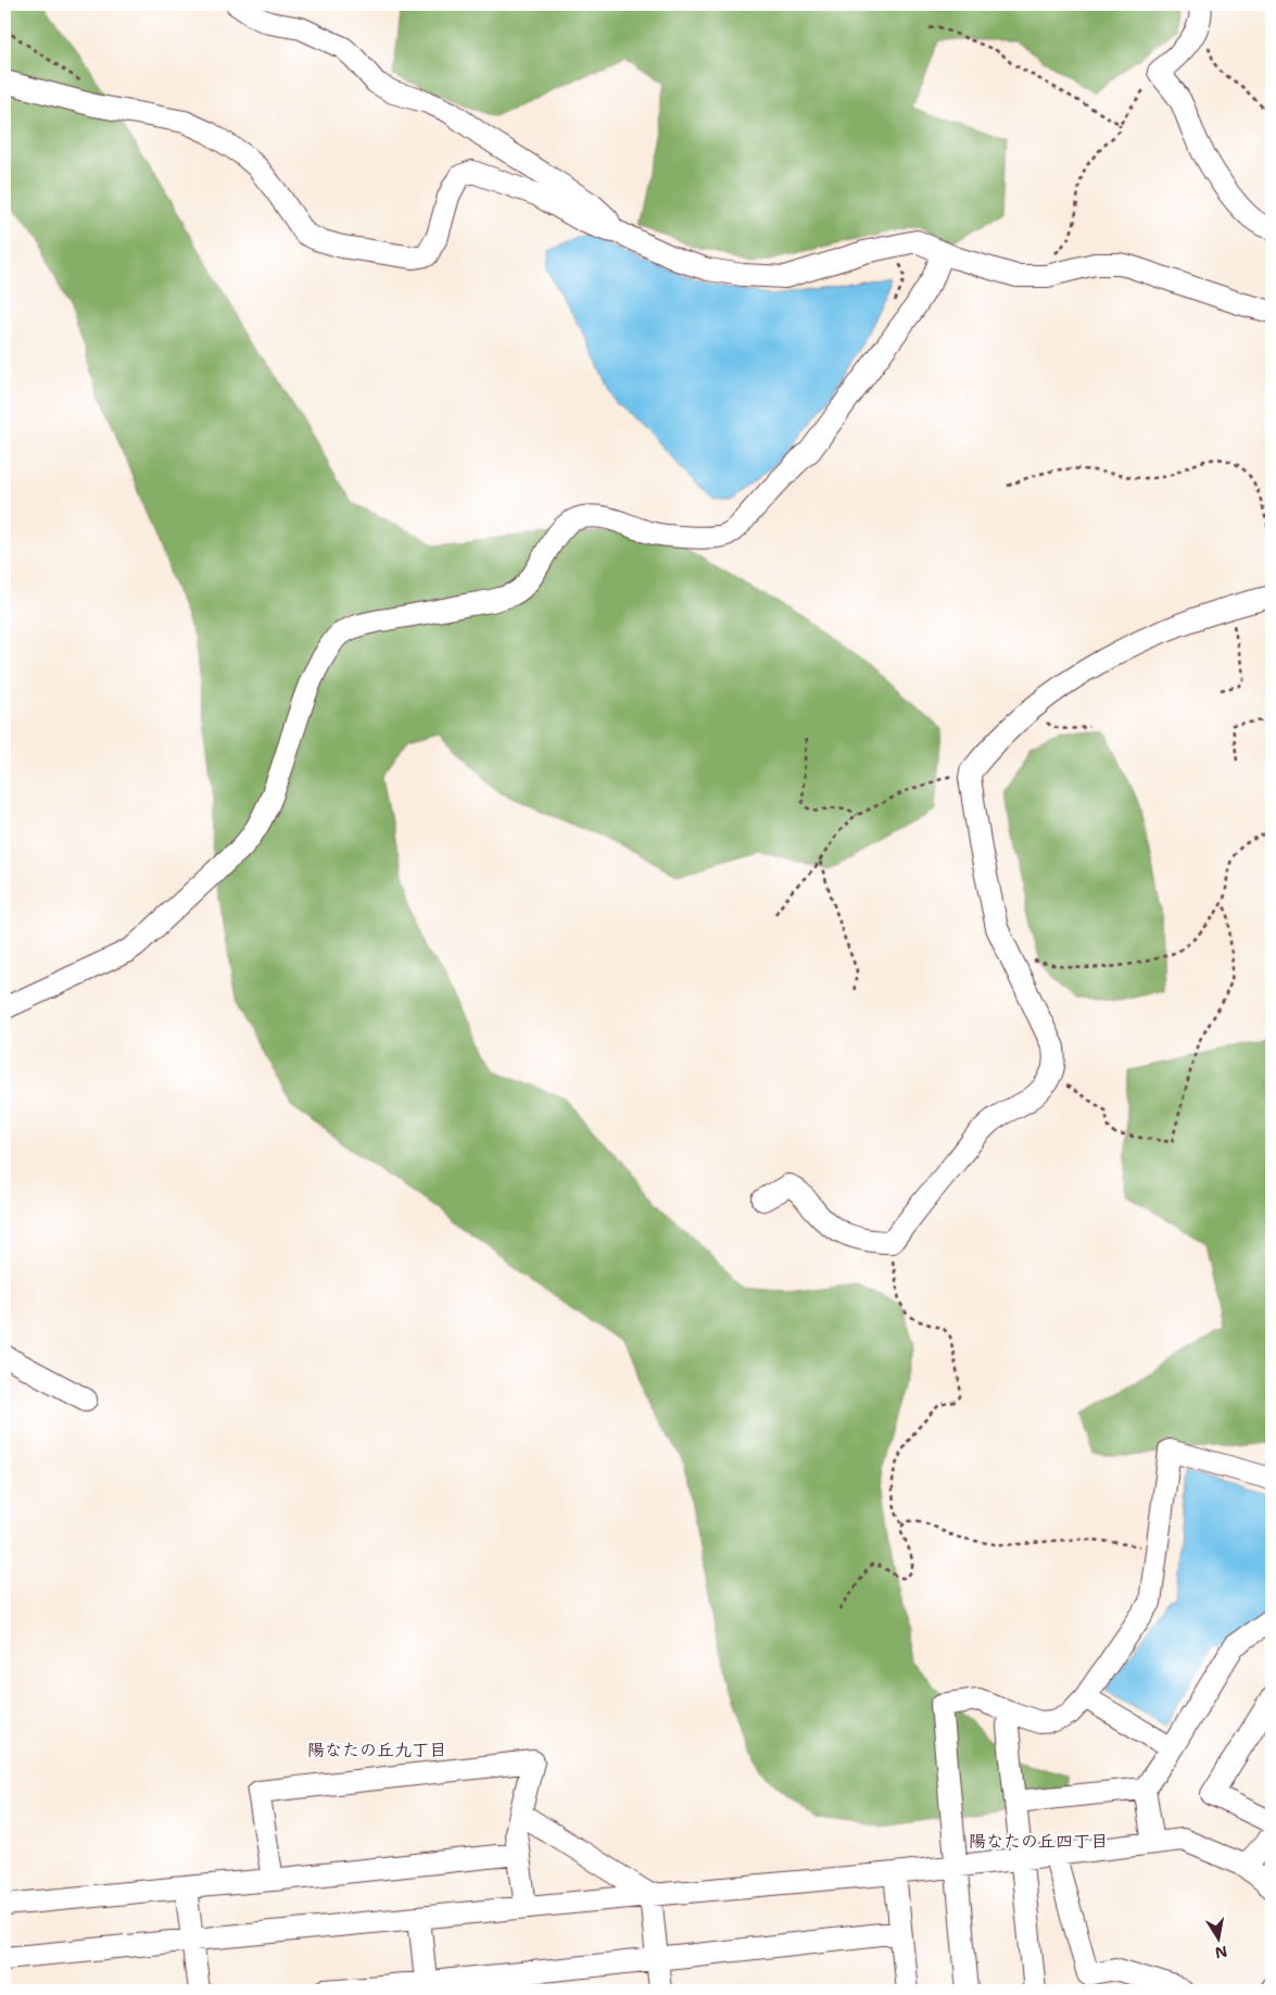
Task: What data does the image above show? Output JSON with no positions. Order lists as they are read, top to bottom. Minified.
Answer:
{"districts":["陽なたの丘九丁目","陽なたの丘四丁目"],"north":"bottom"}
